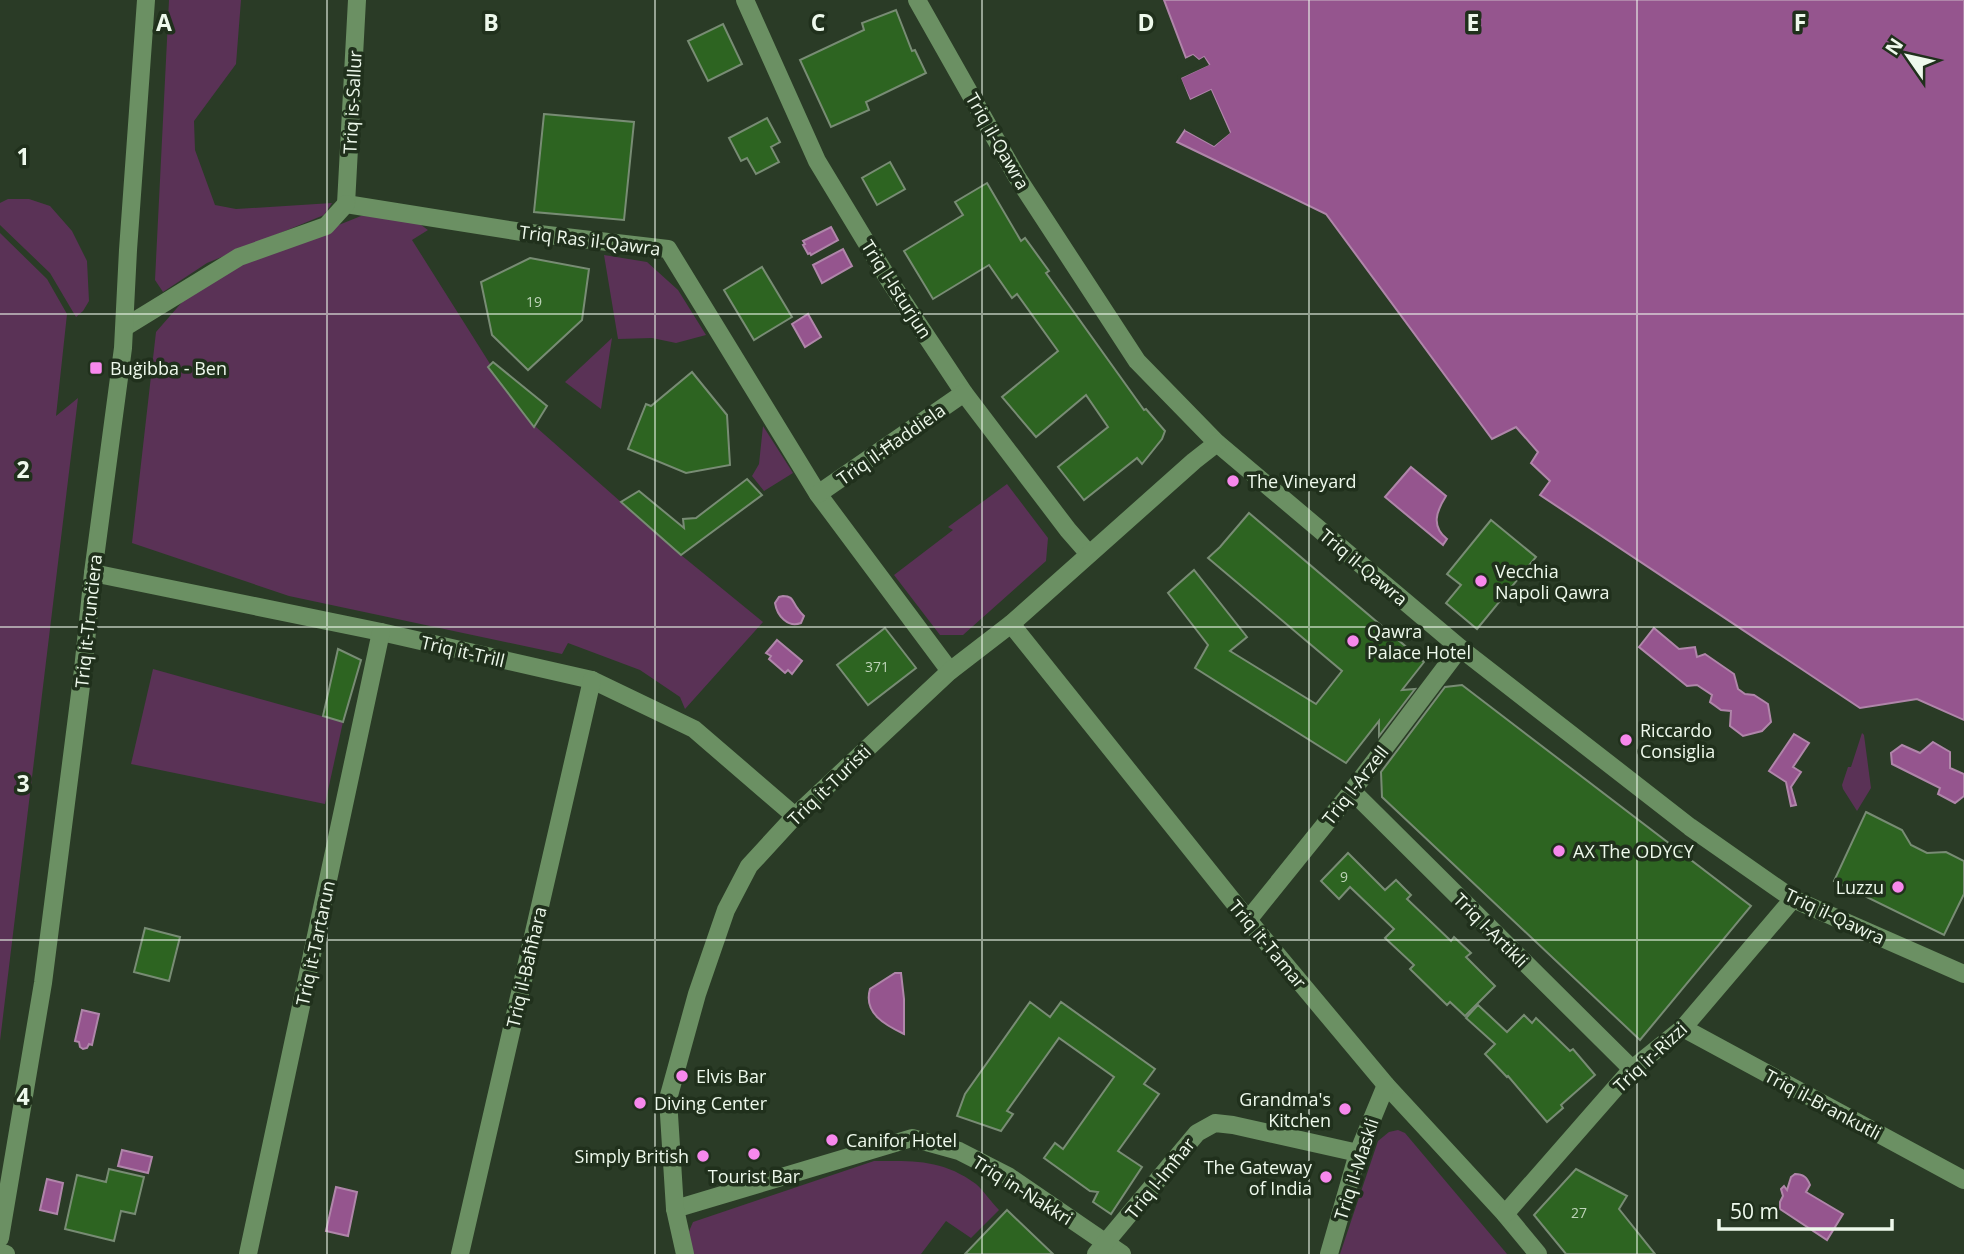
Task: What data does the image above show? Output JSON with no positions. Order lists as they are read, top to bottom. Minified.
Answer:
{"streets":{"street":["Triq is-Sallur","Triq il-Qawra","Triq Ras il-Qawra","Triq l-Isturjun","Triq il-Ħaddiela","Triq it-Trunċiera","Triq it-Trill","Triq it-Turisti","Triq l-Arzell","Triq l-Artikli","Triq it-Tartarun","Triq it-Tamar","Triq il-Baħħara","Triq ir-Rizzi","Triq il-Brankutli","Triq il-Maskli","Triq l-Imħar","Triq in-Nakkri"]},"crossings":[["Triq is-Sallur","Triq Ras il-Qawra"],["Triq il-Qawra","Triq it-Turisti"],["Triq il-Qawra","Triq l-Arzell"],["Triq il-Qawra","Triq ir-Rizzi"],["Triq Ras il-Qawra","Triq il-Ħaddiela"],["Triq Ras il-Qawra","Triq it-Turisti"],["Triq l-Isturjun","Triq il-Ħaddiela"],["Triq l-Isturjun","Triq it-Turisti"],["Triq it-Trunċiera","Triq it-Trill"],["Triq it-Trill","Triq it-Turisti"],["Triq it-Trill","Triq it-Tartarun"],["Triq it-Trill","Triq il-Baħħara"],["Triq it-Turisti","Triq it-Tamar"],["Triq it-Turisti","Triq in-Nakkri"],["Triq l-Arzell","Triq l-Artikli"],["Triq l-Arzell","Triq it-Tamar"],["Triq l-Artikli","Triq ir-Rizzi"],["Triq it-Tamar","Triq ir-Rizzi"],["Triq it-Tamar","Triq il-Maskli"],["Triq ir-Rizzi","Triq il-Brankutli"],["Triq il-Maskli","Triq l-Imħar"],["Triq l-Imħar","Triq in-Nakkri"]],"places":{"transit":["Buġibba - Ben"],"other":["The Vineyard","Vecchia Napoli Qawra","Qawra Palace Hotel","Riccardo Consiglia","AX The ODYCY","Luzzu","Elvis Bar","Diving Center","Grandma's Kitchen","Canifor Hotel","Tourist Bar","Simply British","The Gateway of India"]},"house_numbers":["19","371","9","27"],"scale_bar":"50 m","north":"top left","grid":{"columns":["A","B","C","D","E","F"],"rows":["1","2","3","4"]}}
